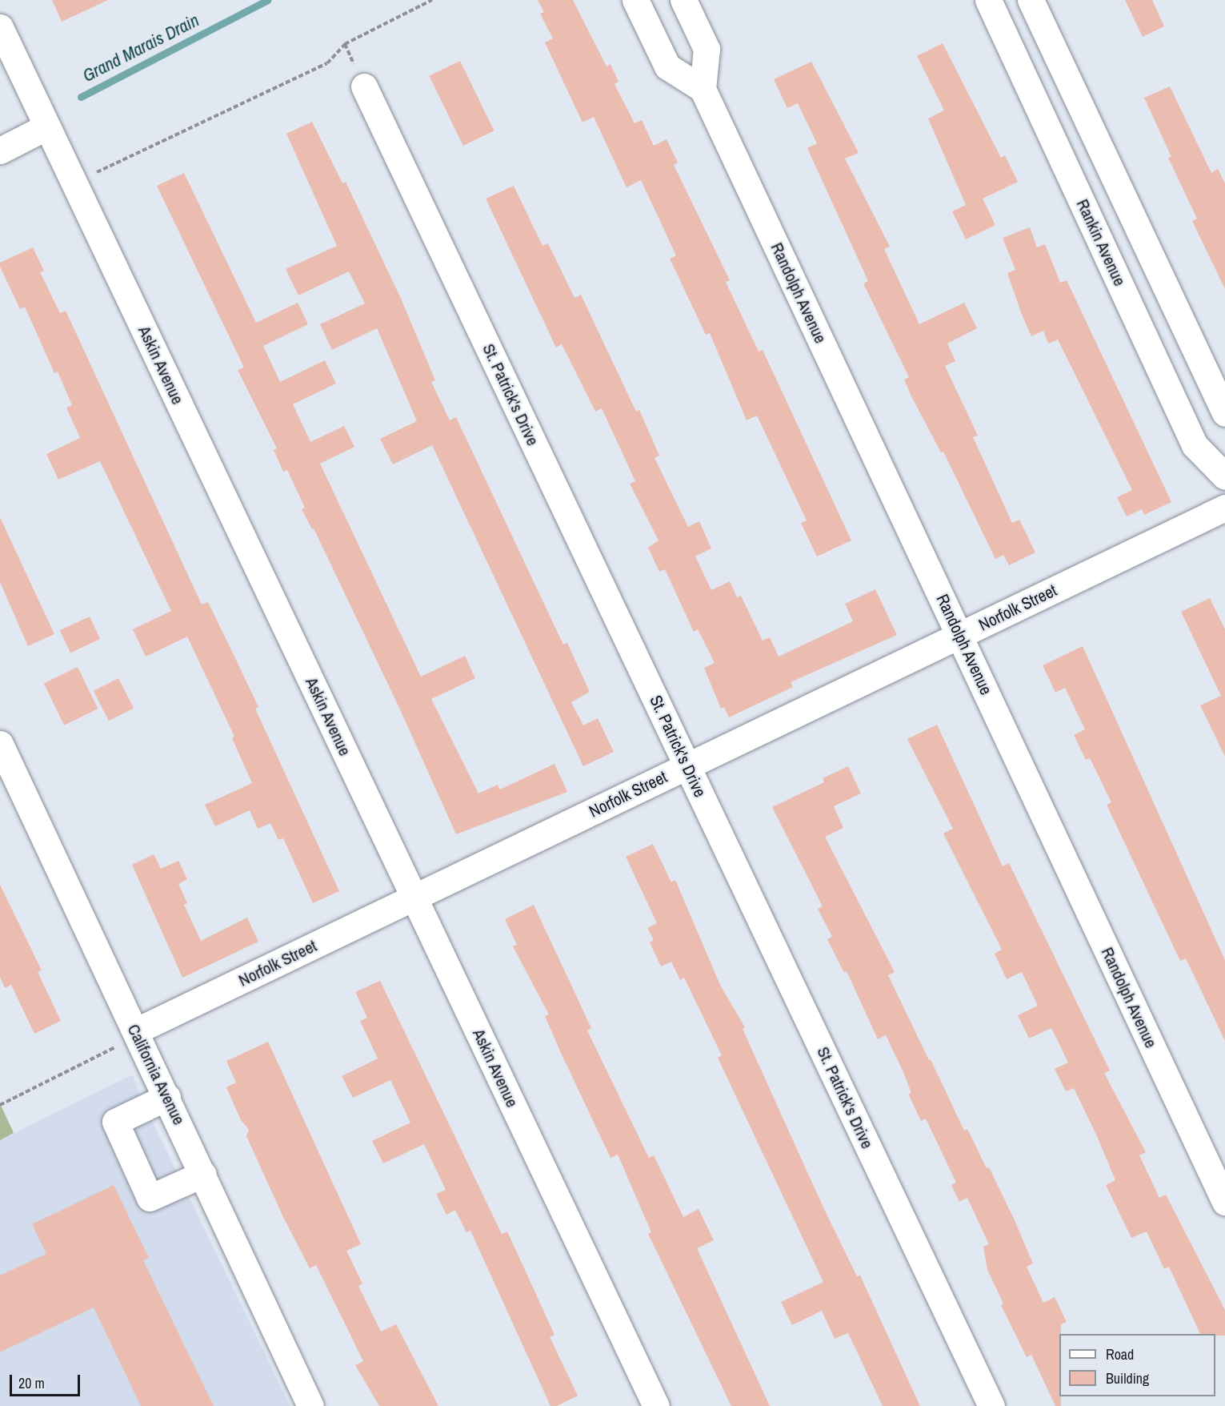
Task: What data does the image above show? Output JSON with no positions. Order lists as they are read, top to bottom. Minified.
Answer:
{"streets":{"street":["Rankin Avenue","Randolph Avenue","Askin Avenue","St. Patrick's Drive","Norfolk Street","California Avenue"]},"crossings":[["Randolph Avenue","Norfolk Street"],["Askin Avenue","Norfolk Street"],["St. Patrick's Drive","Norfolk Street"],["Norfolk Street","California Avenue"]],"water":["Grand Marais Drain"],"legend":["Road","Building"],"scale_bar":"20 m"}
